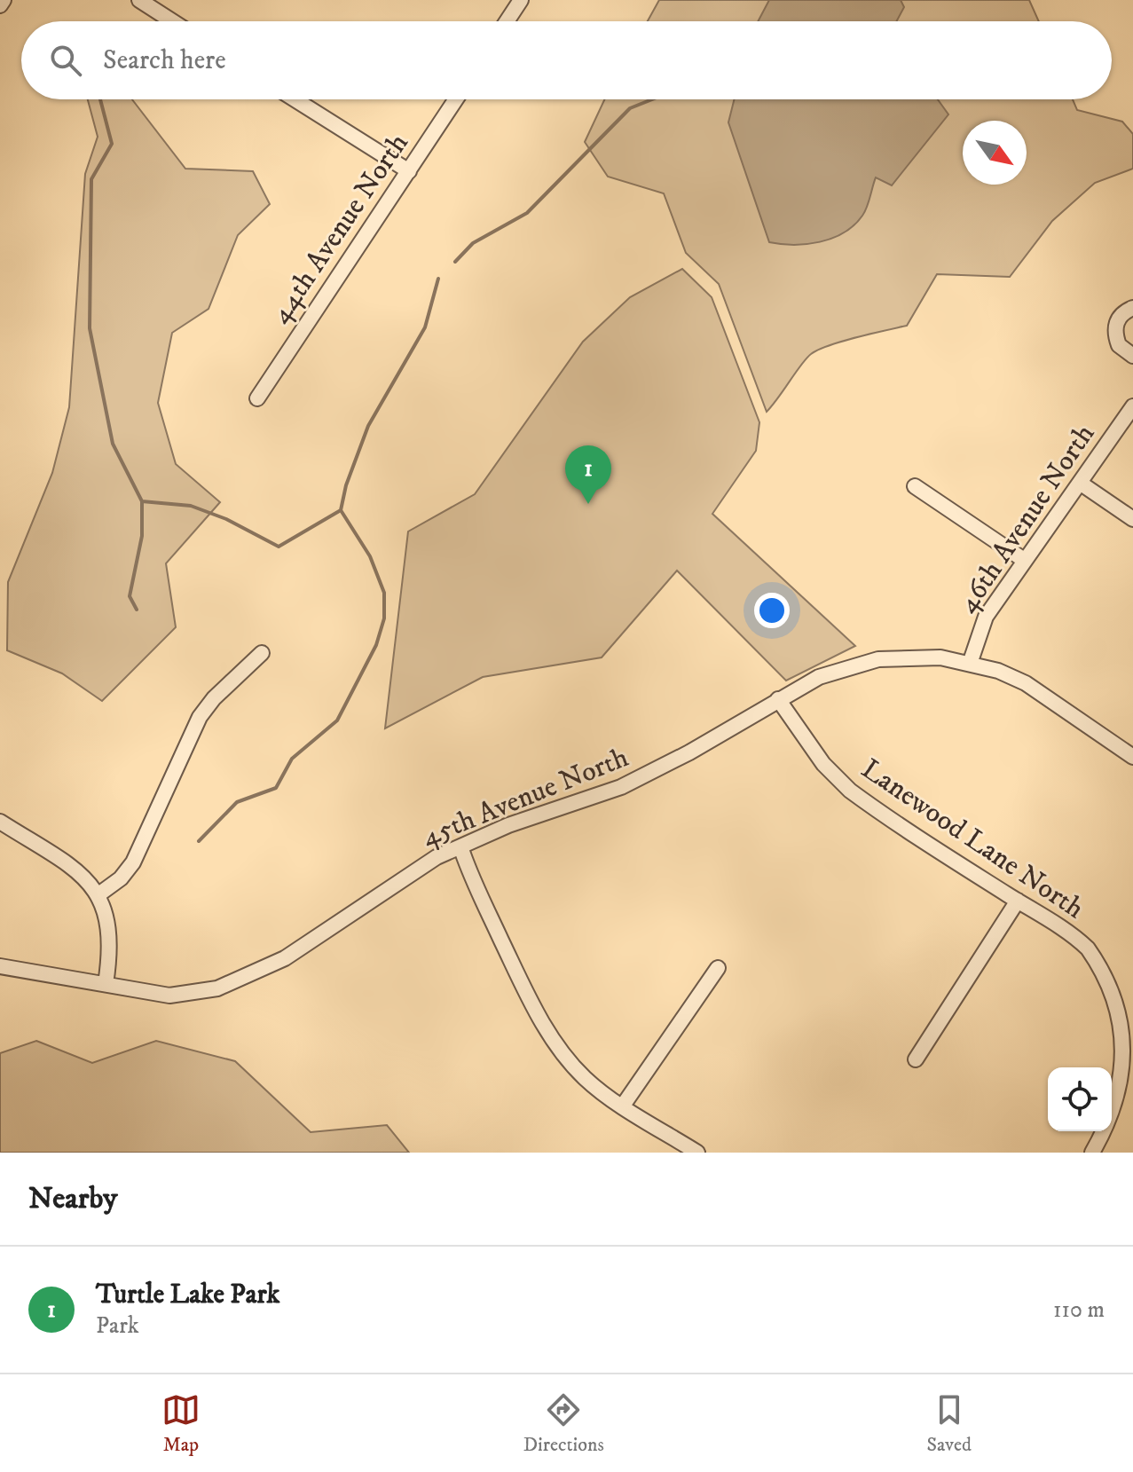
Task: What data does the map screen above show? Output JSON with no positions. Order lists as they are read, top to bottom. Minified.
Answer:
{"streets":{"street":["44th Avenue North","46th Avenue North","45th Avenue North","Lanewood Lane North"]},"crossings":[["46th Avenue North","45th Avenue North"],["45th Avenue North","Lanewood Lane North"]],"north":"bottom right","page":{"search":"Search here","pins":"1","heading":"Nearby","list":[{"mark":"1","name":"Turtle Lake Park","note":"Park","value":"110 m"}],"nav":["Map","Directions","Saved"]}}
